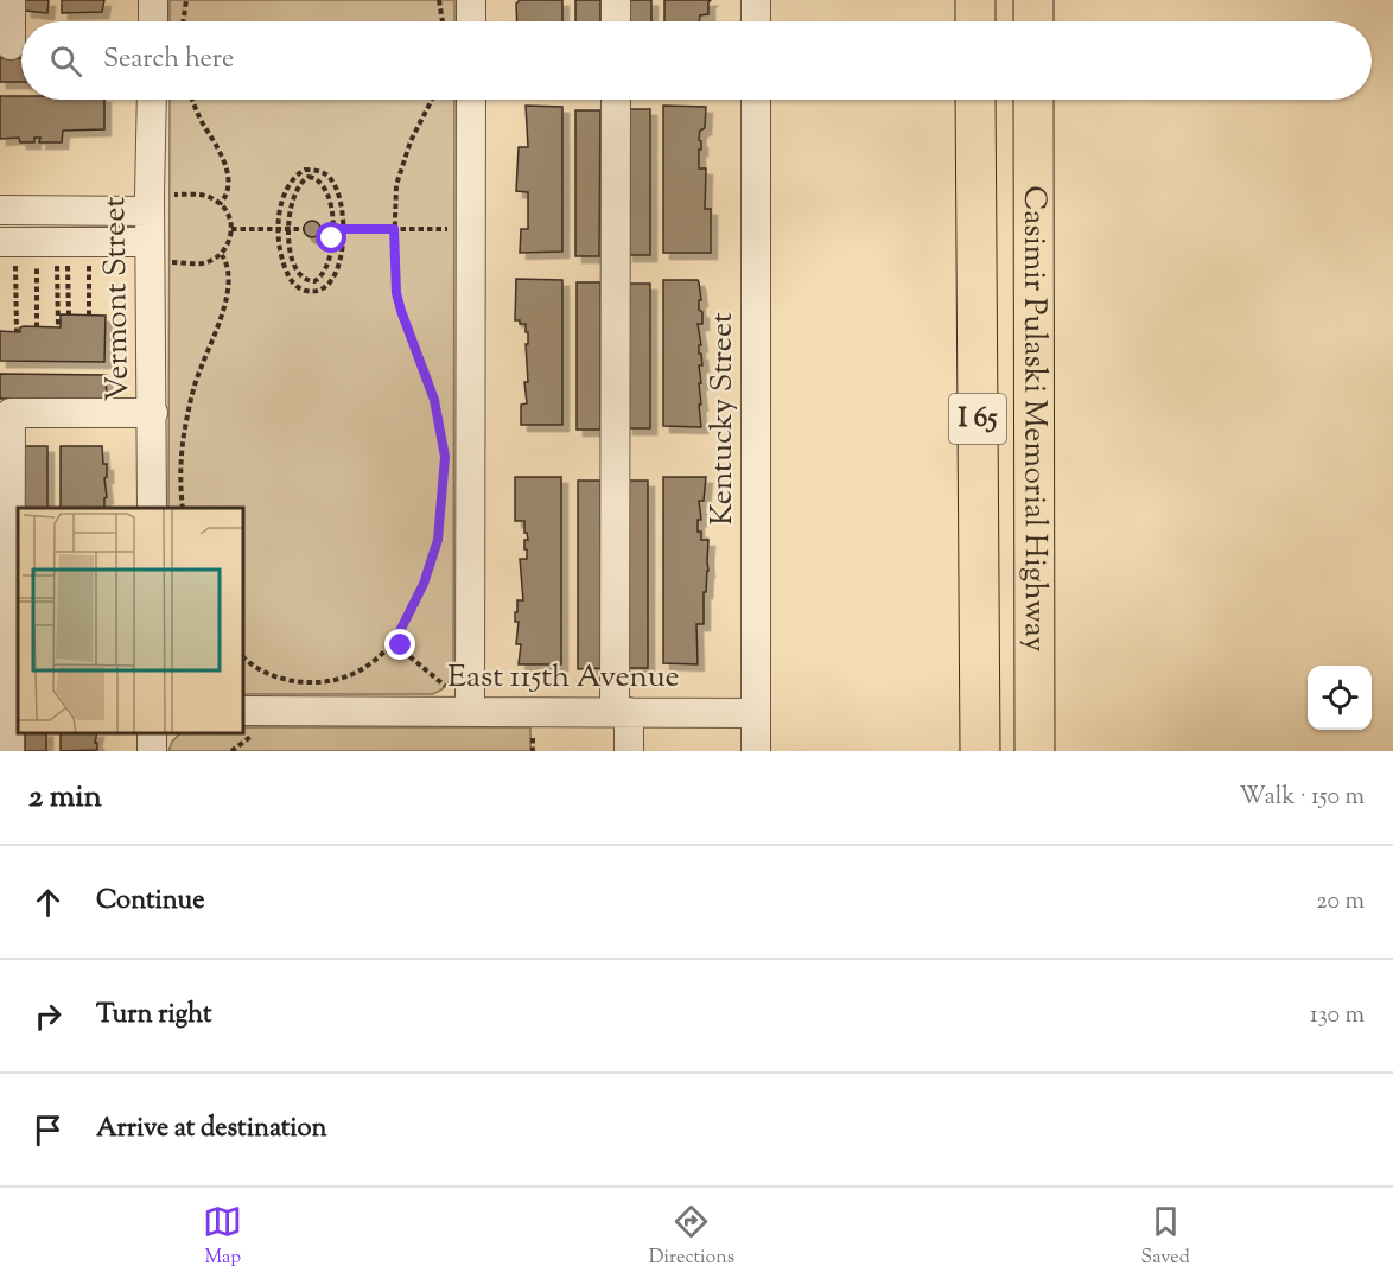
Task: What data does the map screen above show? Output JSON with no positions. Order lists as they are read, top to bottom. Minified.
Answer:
{"streets":{"highway":["I 65","Casimir Pulaski Memorial Highway"],"street":["Vermont Street","Kentucky Street","East 115th Avenue"]},"crossings":[["Kentucky Street","East 115th Avenue"]],"page":{"search":"Search here","heading":["2 min","Walk · 150 m"],"list":[["Continue","20 m"],["Turn right","130 m"],"Arrive at destination"],"nav":["Map","Directions","Saved"]}}
